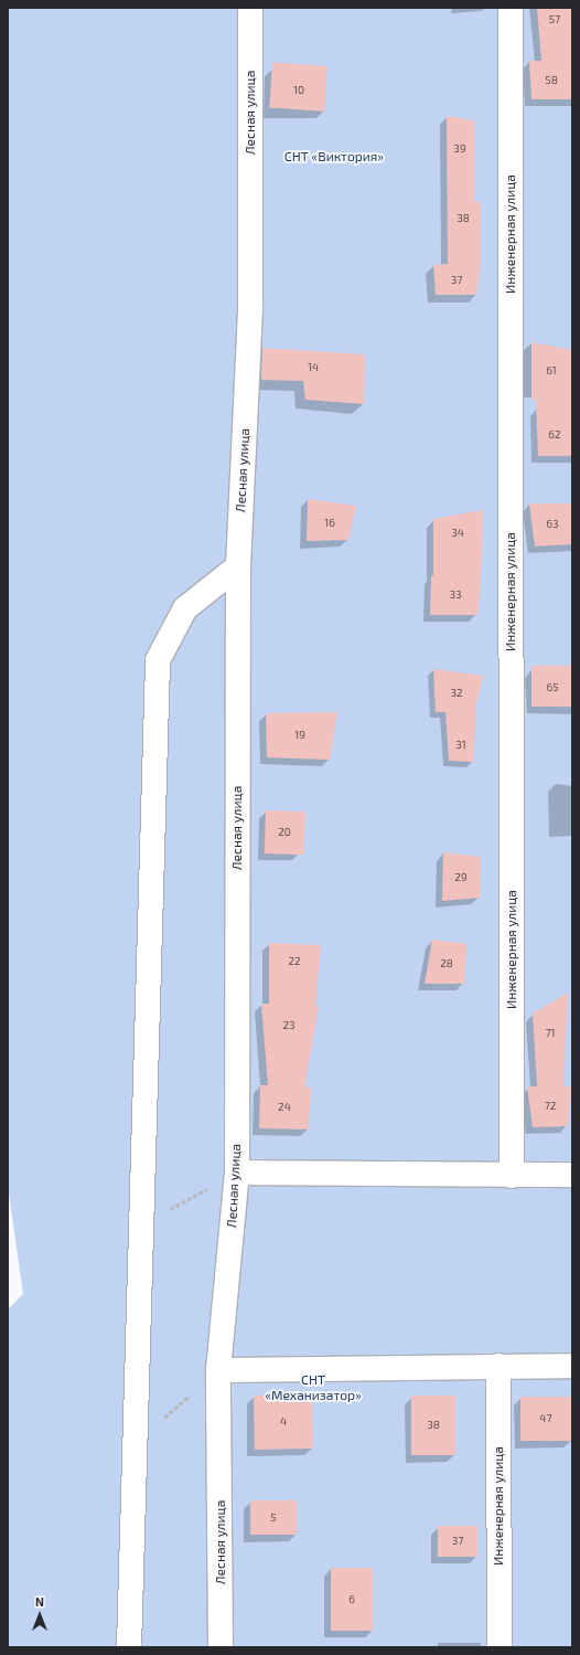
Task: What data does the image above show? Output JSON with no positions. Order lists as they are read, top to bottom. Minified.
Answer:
{"streets":{"street":["Лесная улица","Инженерная улица"]},"parks":["СНТ «Виктория»","СНТ «Механизатор»"],"house_numbers":["57","58","10","39","38","37","14","61","62","16","63","34","33","65","32","19","31","20","29","22","28","23","71","72","24","47","4","38","5","37","6"],"north":"top"}
